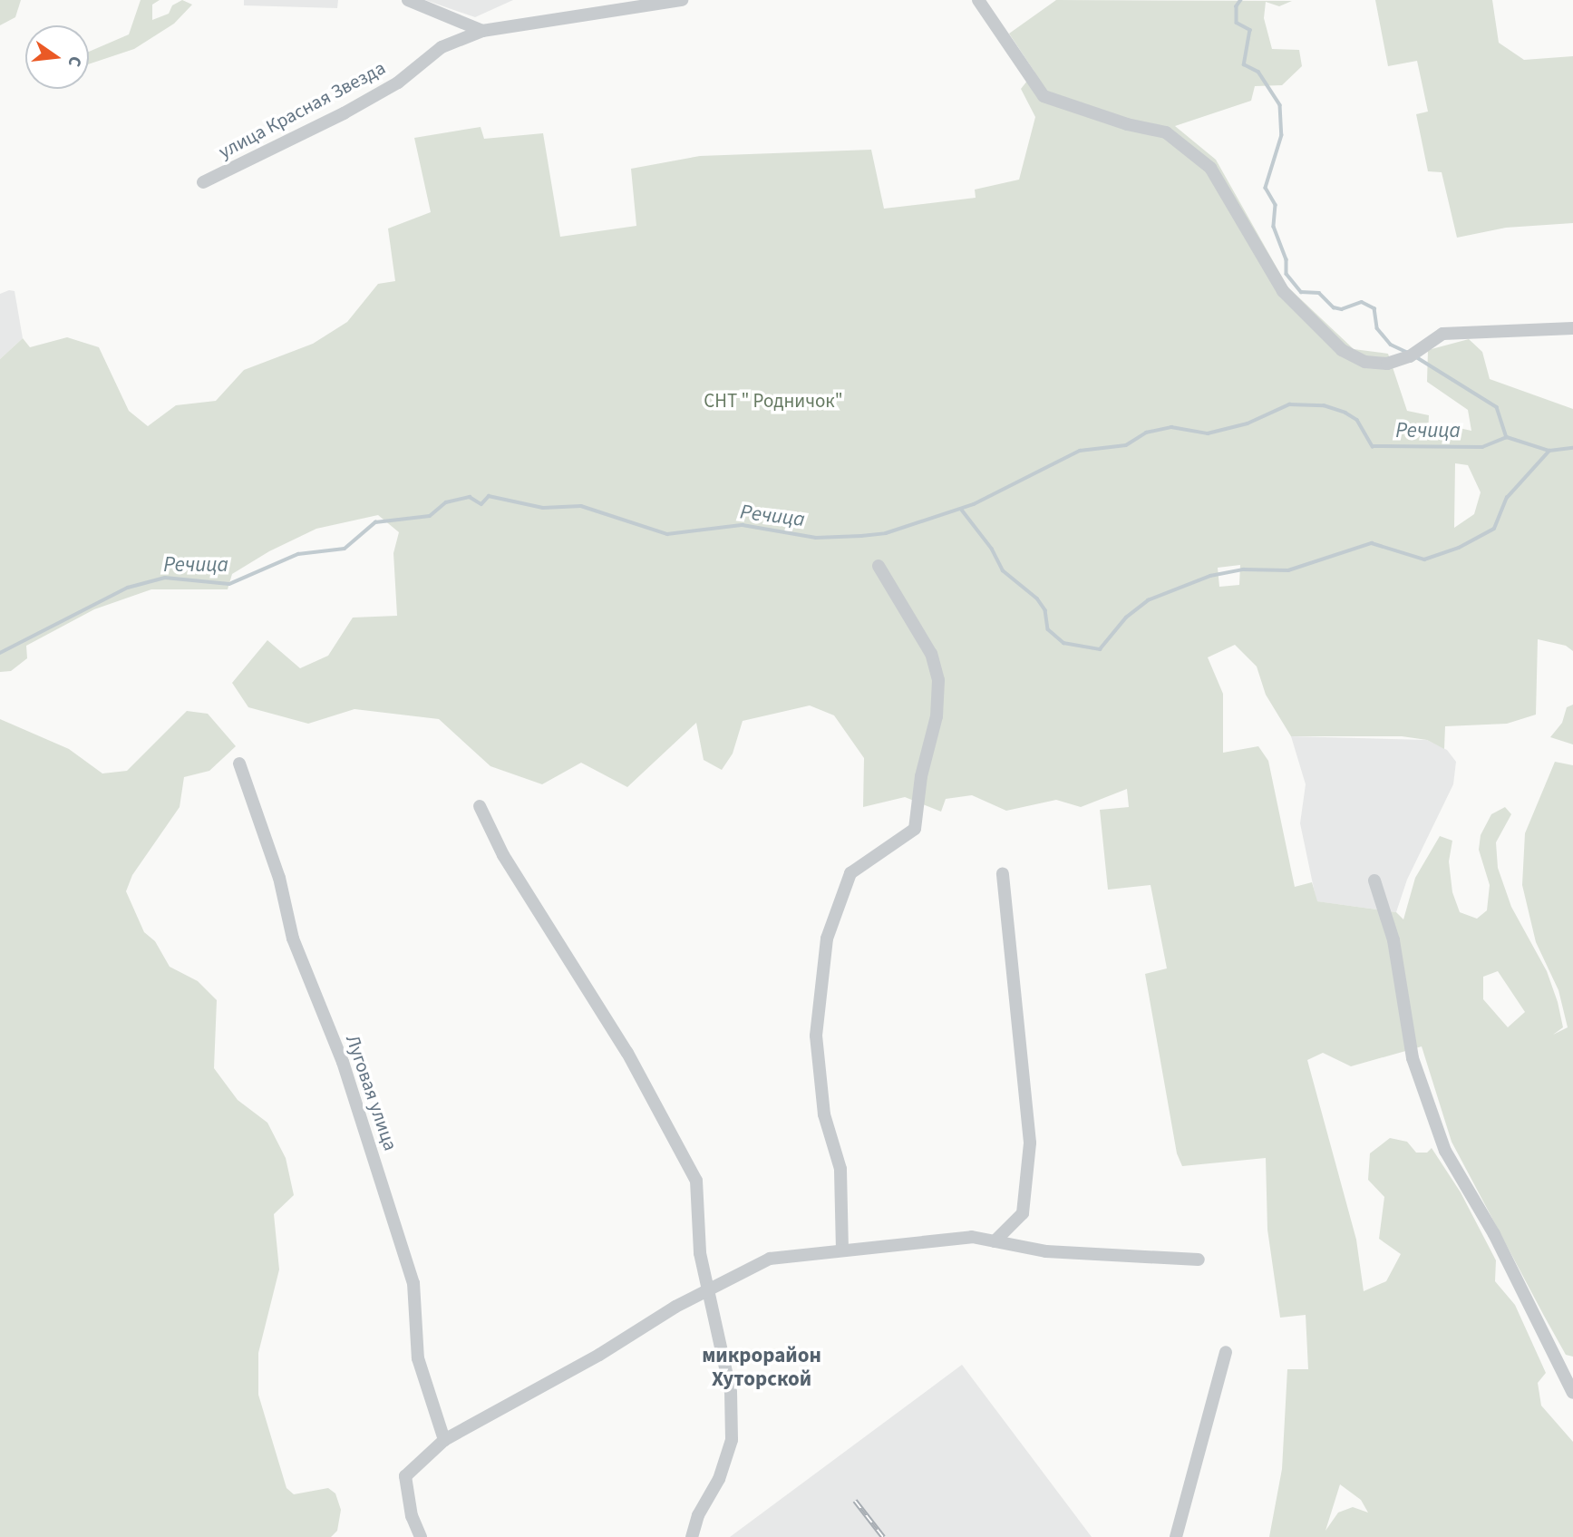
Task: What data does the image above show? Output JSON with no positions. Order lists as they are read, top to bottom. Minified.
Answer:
{"streets":{"street":["улица Красная Звезда","Луговая улица"]},"districts":["микрорайон Хуторской"],"water":["Речица"],"parks":["СНТ \" Родничок\""],"north":"right"}
